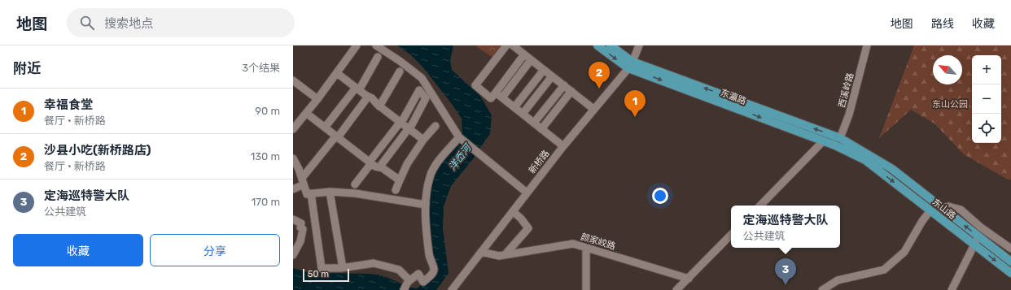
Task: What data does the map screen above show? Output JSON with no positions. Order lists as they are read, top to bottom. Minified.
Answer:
{"streets":{"main road":["东瀛路","东山路"],"street":["西溪岭路","新桥路","颜家峧路"]},"crossings":[["西溪岭路","东瀛路"],["东瀛路","新桥路"],["东瀛路","东山路"],["新桥路","颜家峧路"]],"water":["洋岙河"],"parks":["东山公园"],"scale_bar":"50 m","north":"top left","page":{"header":"地图","search":"搜索地点","nav":["地图","路线","收藏"],"heading":["附近","3个结果"],"map_buttons":["+","−"],"pins":["2","1","3"],"list":[{"mark":"1","name":"幸福食堂","note":"餐厅 · 新桥路","value":"90 m"},{"mark":"2","name":"沙县小吃(新桥路店)","note":"餐厅 · 新桥路","value":"130 m"},{"mark":"3","name":"定海巡特警大队","note":"公共建筑","value":"170 m"}],"popup":["定海巡特警大队","公共建筑"],"buttons":["收藏","分享"],"scale":"50 m"}}
